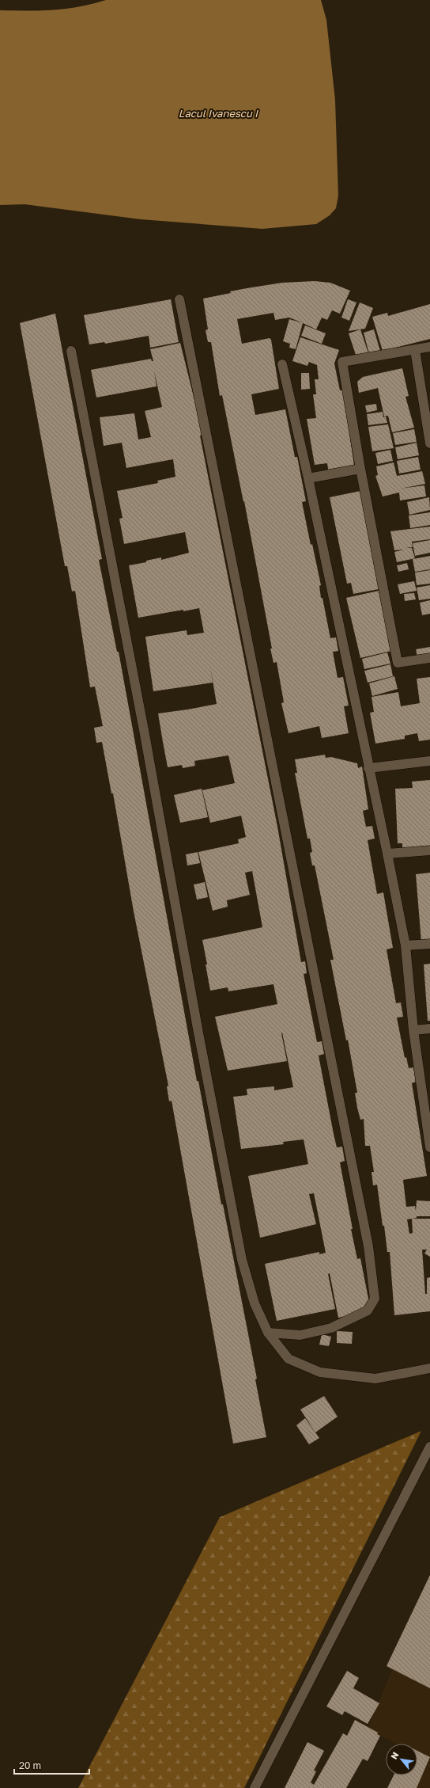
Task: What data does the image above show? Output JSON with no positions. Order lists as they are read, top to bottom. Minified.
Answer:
{"water":["Lacul Ivanescu I"],"scale_bar":"20 m","north":"top left"}
